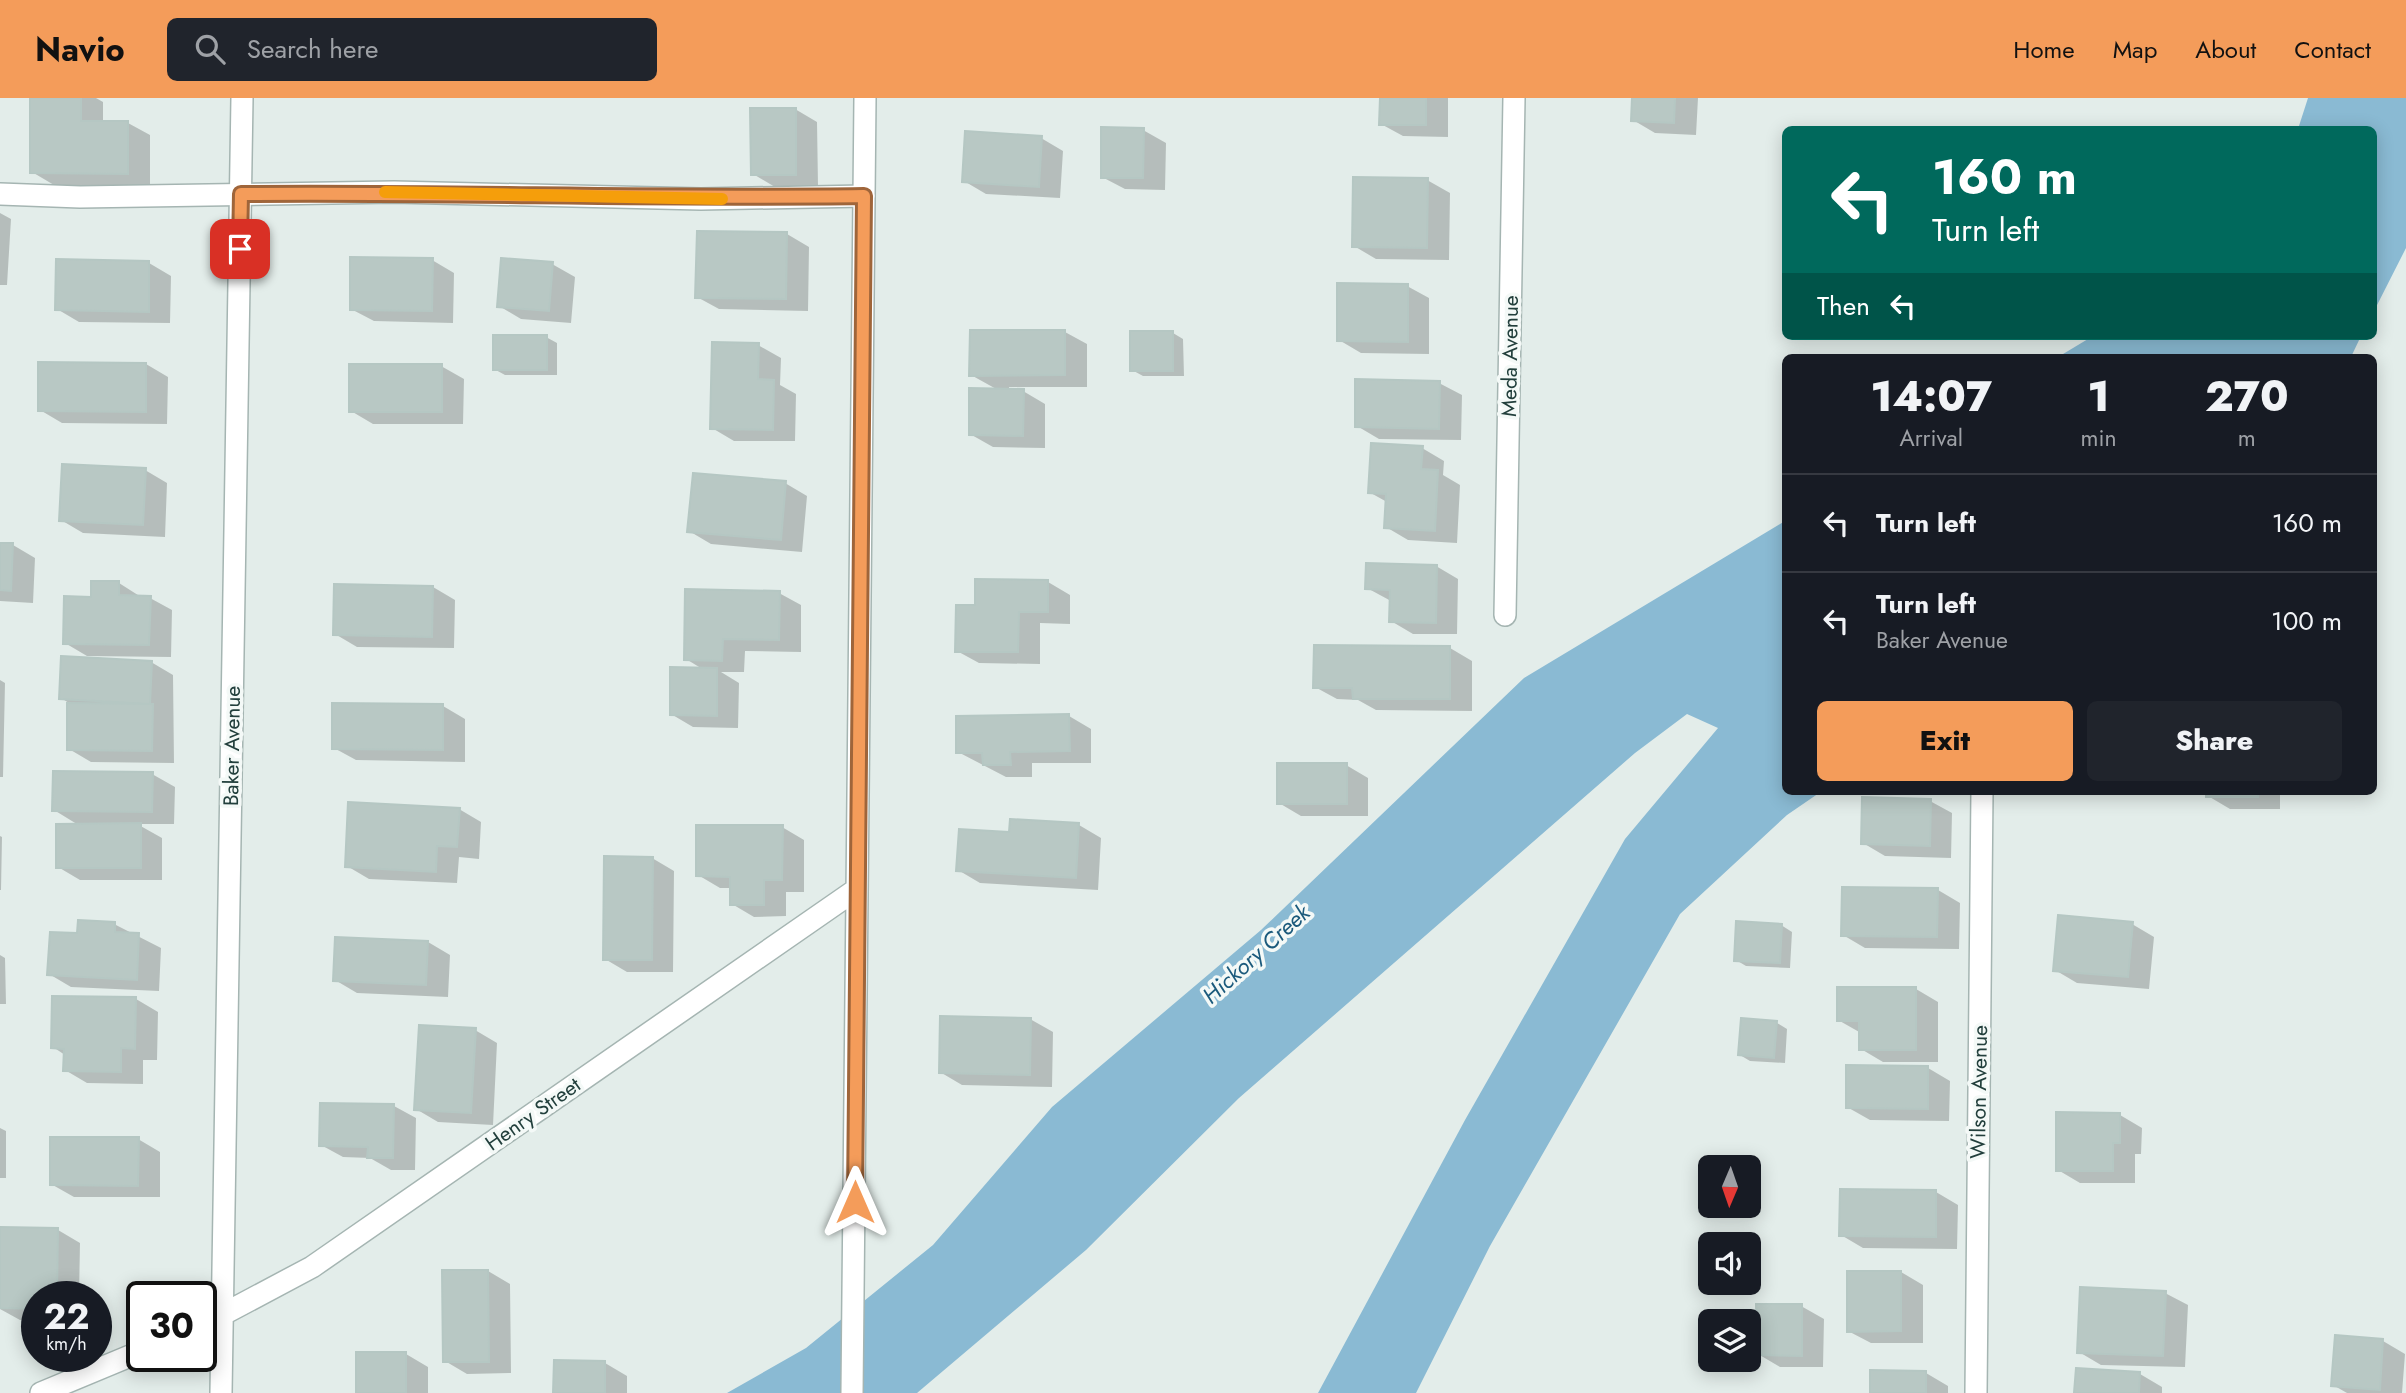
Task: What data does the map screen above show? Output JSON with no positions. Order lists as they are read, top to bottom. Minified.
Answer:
{"streets":{"street":["Meda Avenue","Baker Avenue","Wilson Avenue","Henry Street"]},"crossings":[["Baker Avenue","Henry Street"]],"water":["Hickory Creek"],"north":"bottom","page":{"header":"Navio","search":"Search here","nav":["Home","Map","About","Contact"],"turn":["160 m","Turn left"],"then":"Then","eta":["14:07","Arrival","1","min","270","m"],"list":[{"name":"Turn left","value":"160 m"},{"name":"Turn left","note":"Baker Avenue","value":"100 m"}],"buttons":["Exit","Share"],"speed":"22 km/h","limit":"30"}}
